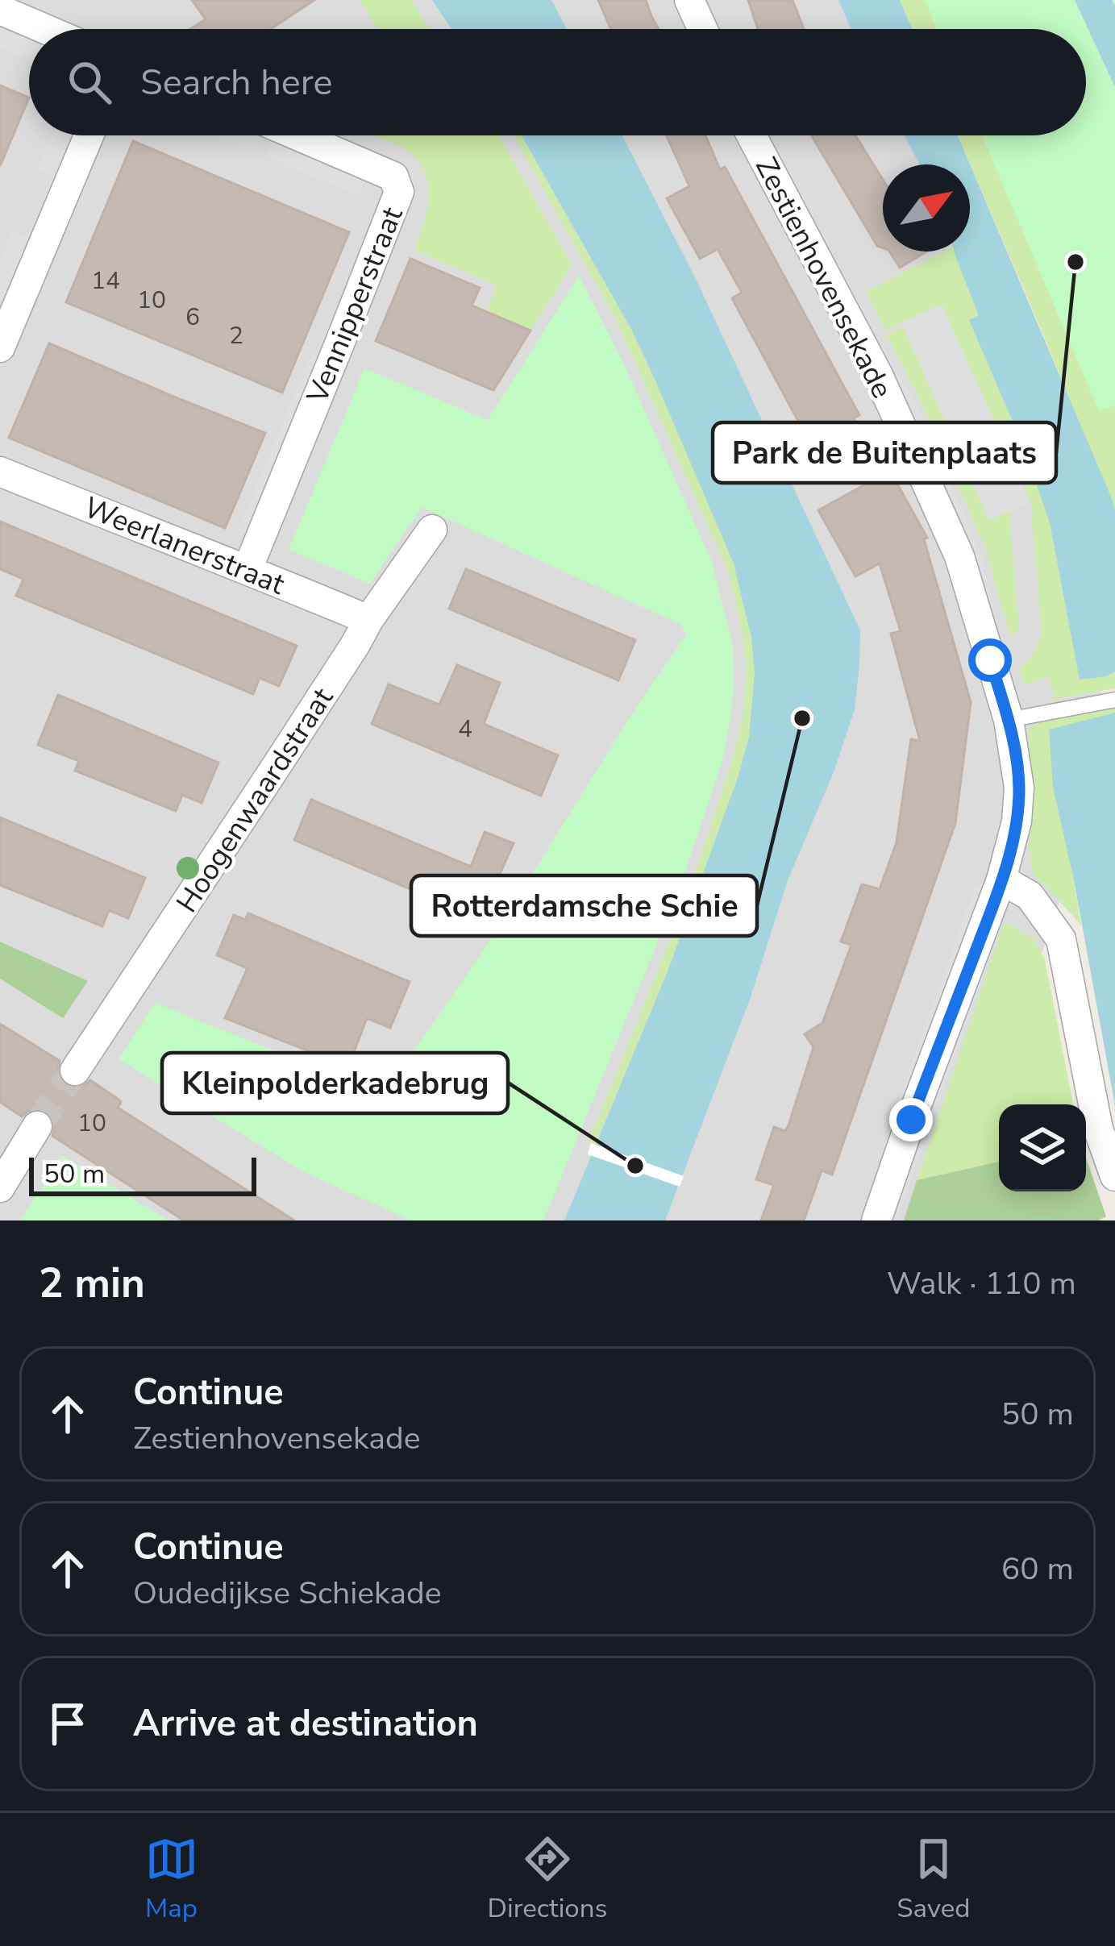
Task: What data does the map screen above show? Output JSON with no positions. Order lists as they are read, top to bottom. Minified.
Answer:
{"streets":{"street":["Zestienhovensekade","Vennipperstraat","Weerlanerstraat","Hoogenwaardstraat"]},"crossings":[["Vennipperstraat","Weerlanerstraat"],["Weerlanerstraat","Hoogenwaardstraat"]],"places":["Park de Buitenplaats","Rotterdamsche Schie","Kleinpolderkadebrug"],"house_numbers":["14","10","6","2","4","10"],"scale_bar":"50 m","north":"top right","page":{"search":"Search here","scale":"50 m","heading":["2 min","Walk · 110 m"],"list":[["Continue","Zestienhovensekade","50 m"],["Continue","Oudedijkse Schiekade","60 m"],"Arrive at destination"],"nav":["Map","Directions","Saved"]}}
